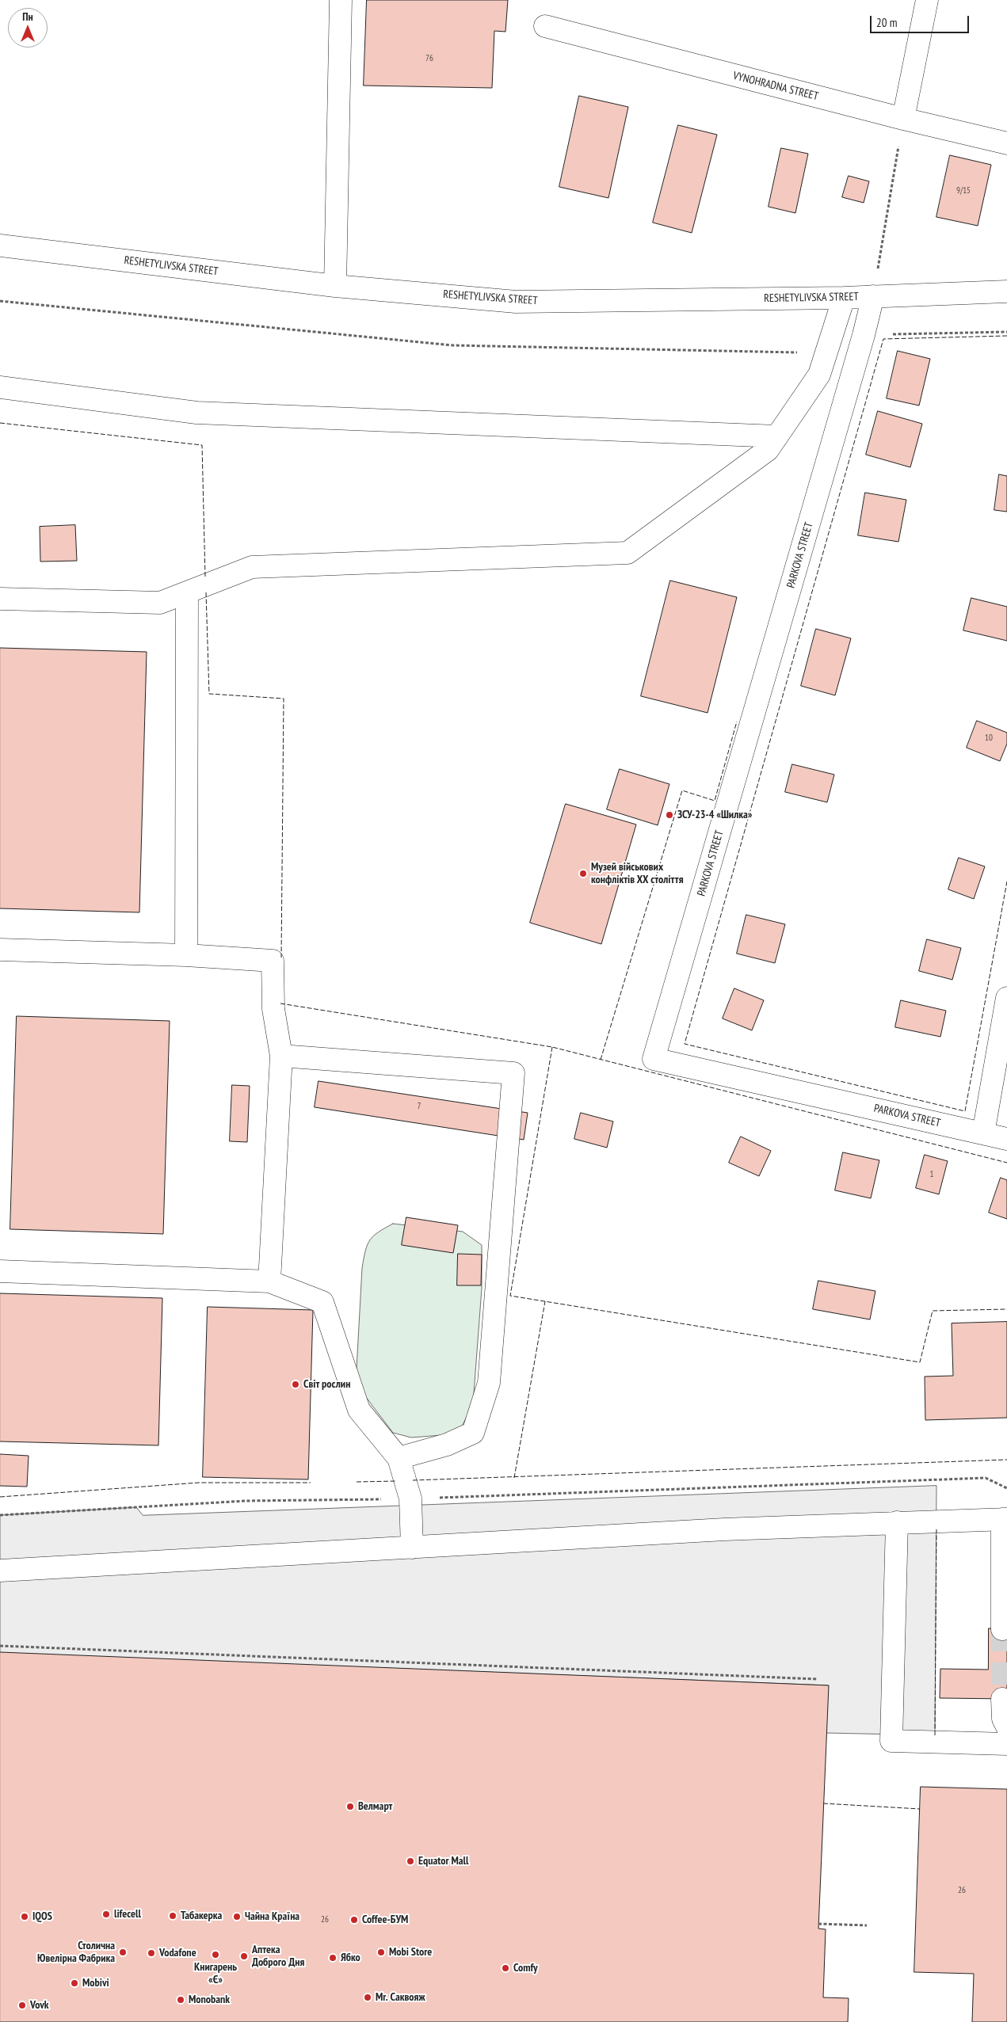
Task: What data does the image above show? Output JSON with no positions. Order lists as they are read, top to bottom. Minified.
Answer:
{"streets":{"street":["VYNOHRADNA STREET","RESHETYLIVSKA STREET","PARKOVA STREET"]},"crossings":[["RESHETYLIVSKA STREET","PARKOVA STREET"]],"places":["ЗСУ-23-4 «Шилка»","Музей військових конфліктів ХХ століття","Світ рослин","Велмарт","Equator Mall","lifecell","Табакерка","IQOS","Чайна Країна","Coffee-БУМ","Столична Ювелірна Фабрика","Mobi Store","Vodafone","Книгарень «Є»","Аптека Доброго Дня","Ябко","Comfy","Mobivi","Mr. Саквояж","Monobank","Vovk"],"house_numbers":["76","9/15","10","7","1","26","26"],"scale_bar":"20 m","north":"top"}
